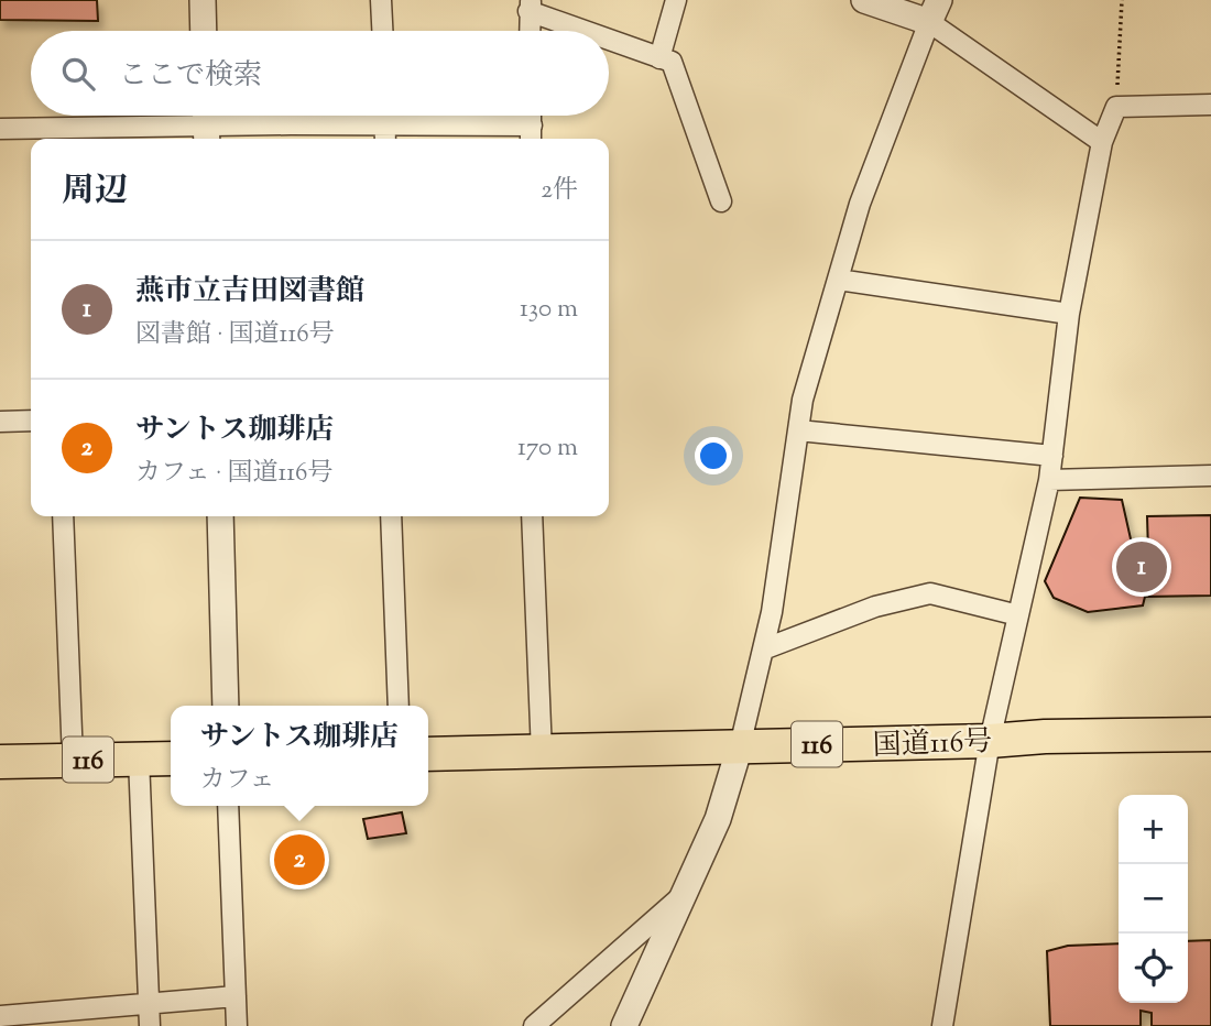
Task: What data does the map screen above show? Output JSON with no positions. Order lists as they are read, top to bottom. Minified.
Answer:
{"streets":{"highway":["国道116号","116"]},"page":{"search":"ここで検索","heading":["周辺","2件"],"list":[{"mark":"1","name":"燕市立吉田図書館","note":"図書館 · 国道116号","value":"130 m"},{"mark":"2","name":"サントス珈琲店","note":"カフェ · 国道116号","value":"170 m"}],"pins":["1","2"],"popup":["サントス珈琲店","カフェ"],"map_buttons":["+","−"]}}
